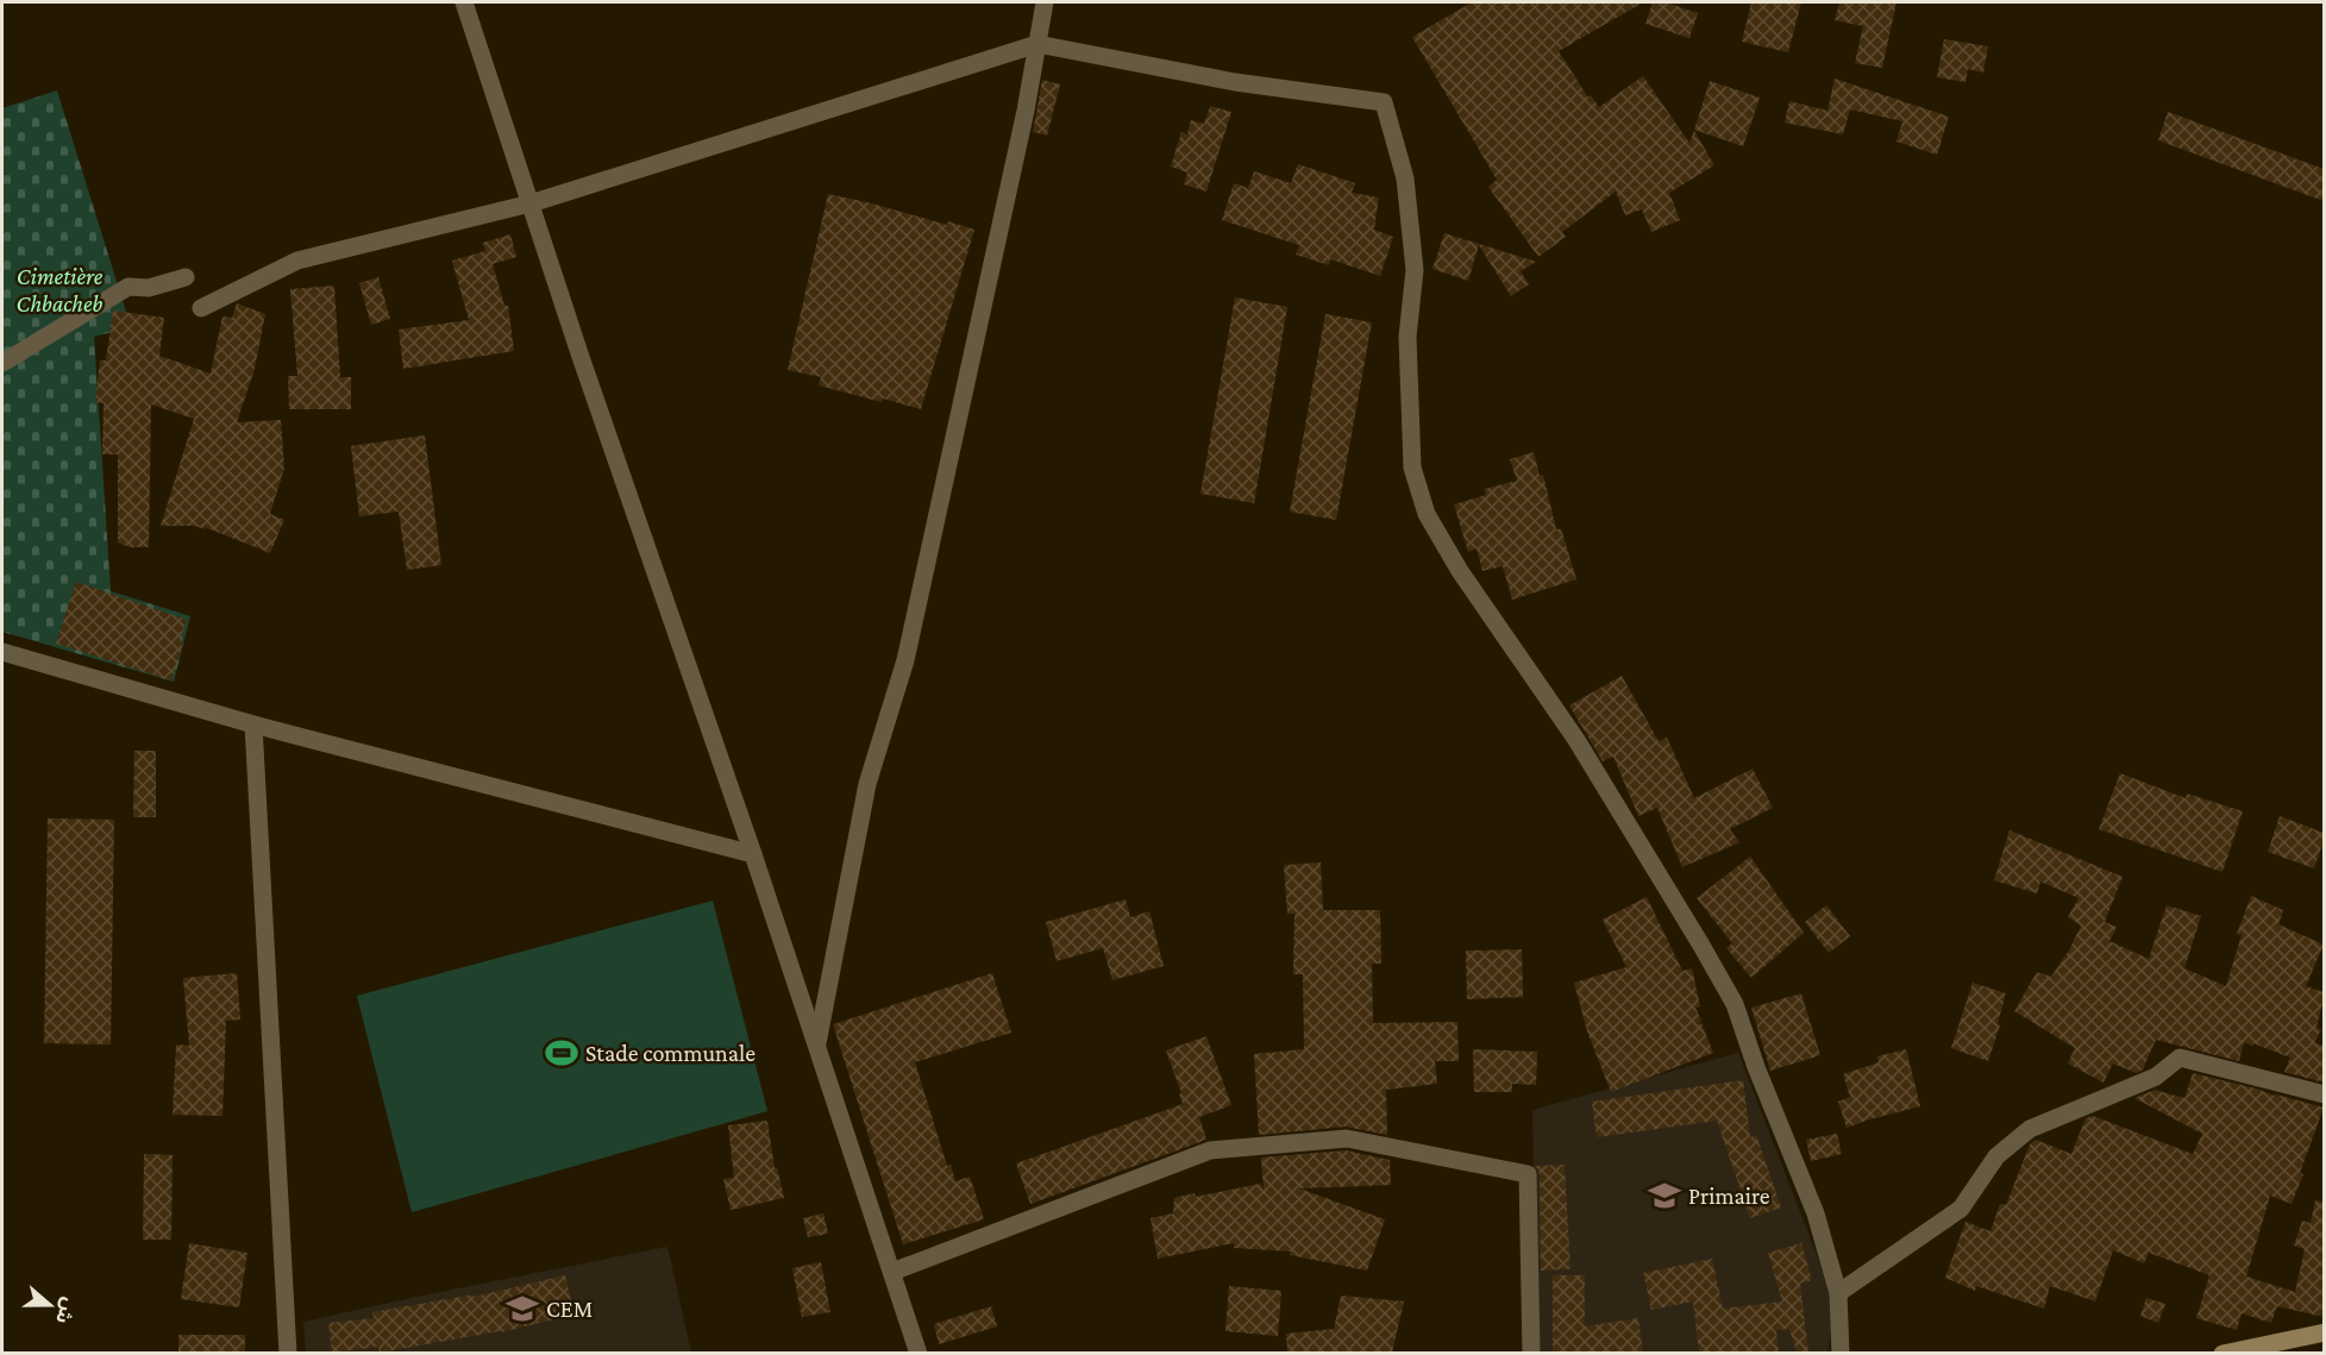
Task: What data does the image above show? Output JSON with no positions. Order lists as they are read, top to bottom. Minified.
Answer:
{"parks":["Cimetière Chbacheb"],"places":{"sports":["Stade communale"],"school or university":["Primaire","CEM"]},"north":"right"}
